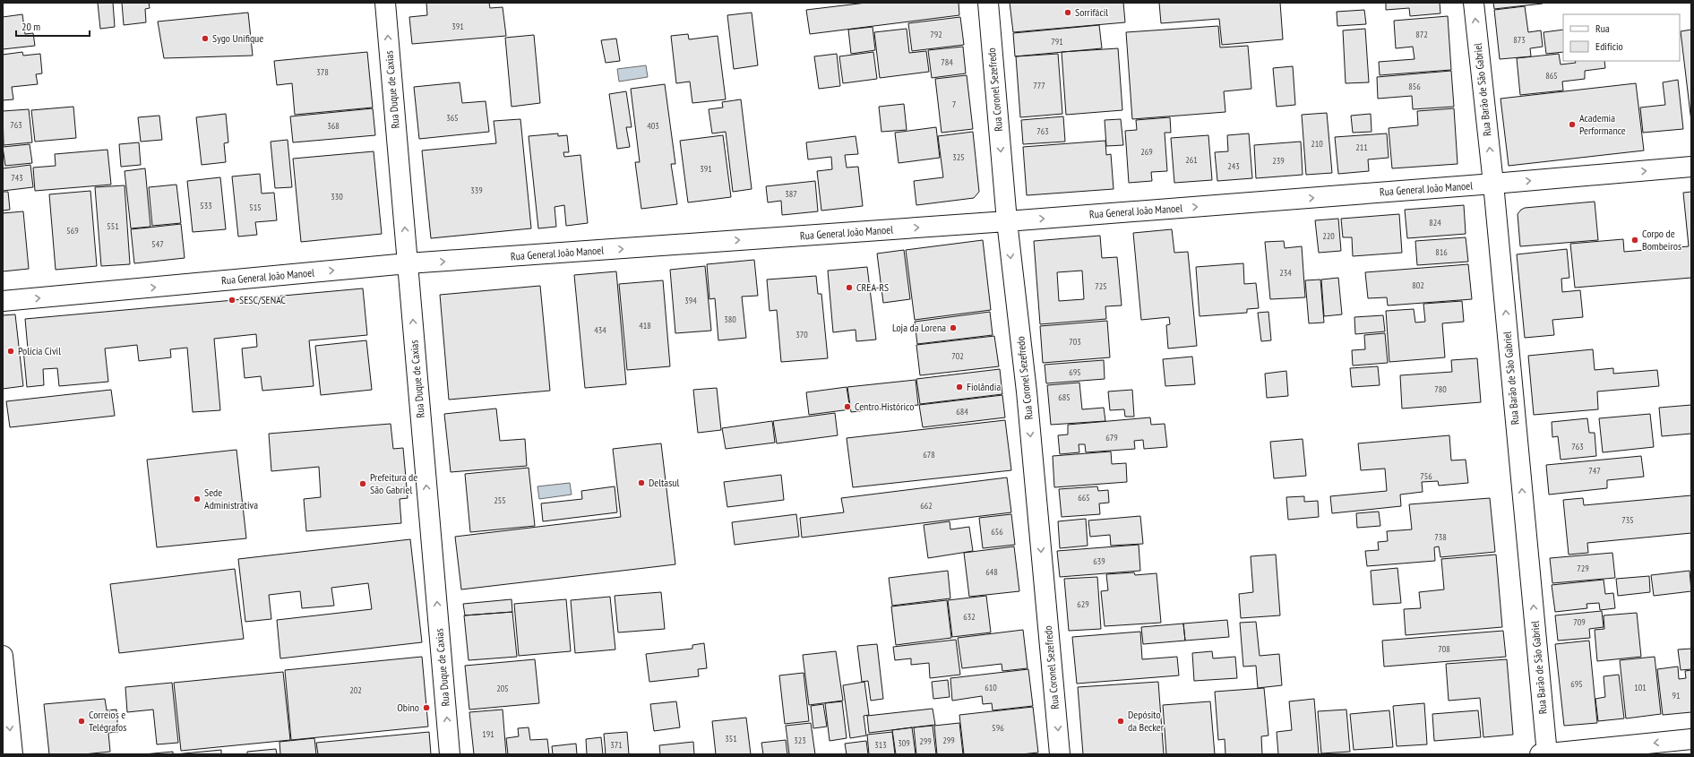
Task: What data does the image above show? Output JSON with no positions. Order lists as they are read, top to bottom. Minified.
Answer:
{"streets":{"street":["Rua Duque de Caxias","Rua Coronel Sezefredo","Rua Barão de São Gabriel","Rua General João Manoel"]},"crossings":[["Rua Duque de Caxias","Rua General João Manoel"],["Rua Coronel Sezefredo","Rua General João Manoel"],["Rua Barão de São Gabriel","Rua General João Manoel"]],"one_way":["Rua Duque de Caxias","Rua Coronel Sezefredo","Rua Barão de São Gabriel","Rua General João Manoel"],"places":["Sorrifácil","Sygo Unifique","Academia Performance","Corpo de Bombeiros","CREA-RS","SESC/SENAC","Loja da Lorena","Polícia Civil","Fiolândia","Centro Histórico","Deltasul","Prefeitura de São Gabriel","Sede Administrativa","Obino","Correios e Telégrafos","Depósito da Becker"],"house_numbers":["391","792","872","873","791","784","378","865","777","856","7","365","763","368","403","763","210","211","269","325","261","239","243","391","743","339","387","330","533","515","824","551","569","220","547","816","234","802","725","394","380","418","434","370","703","702","695","780","685","684","679","763","678","747","756","665","255","662","735","656","738","639","729","648","629","632","709","708","695","610","101","205","202","91","596","191","351","323","299","299","309","371","313"],"legend":["Rua","Edifício"],"scale_bar":"20 m"}
